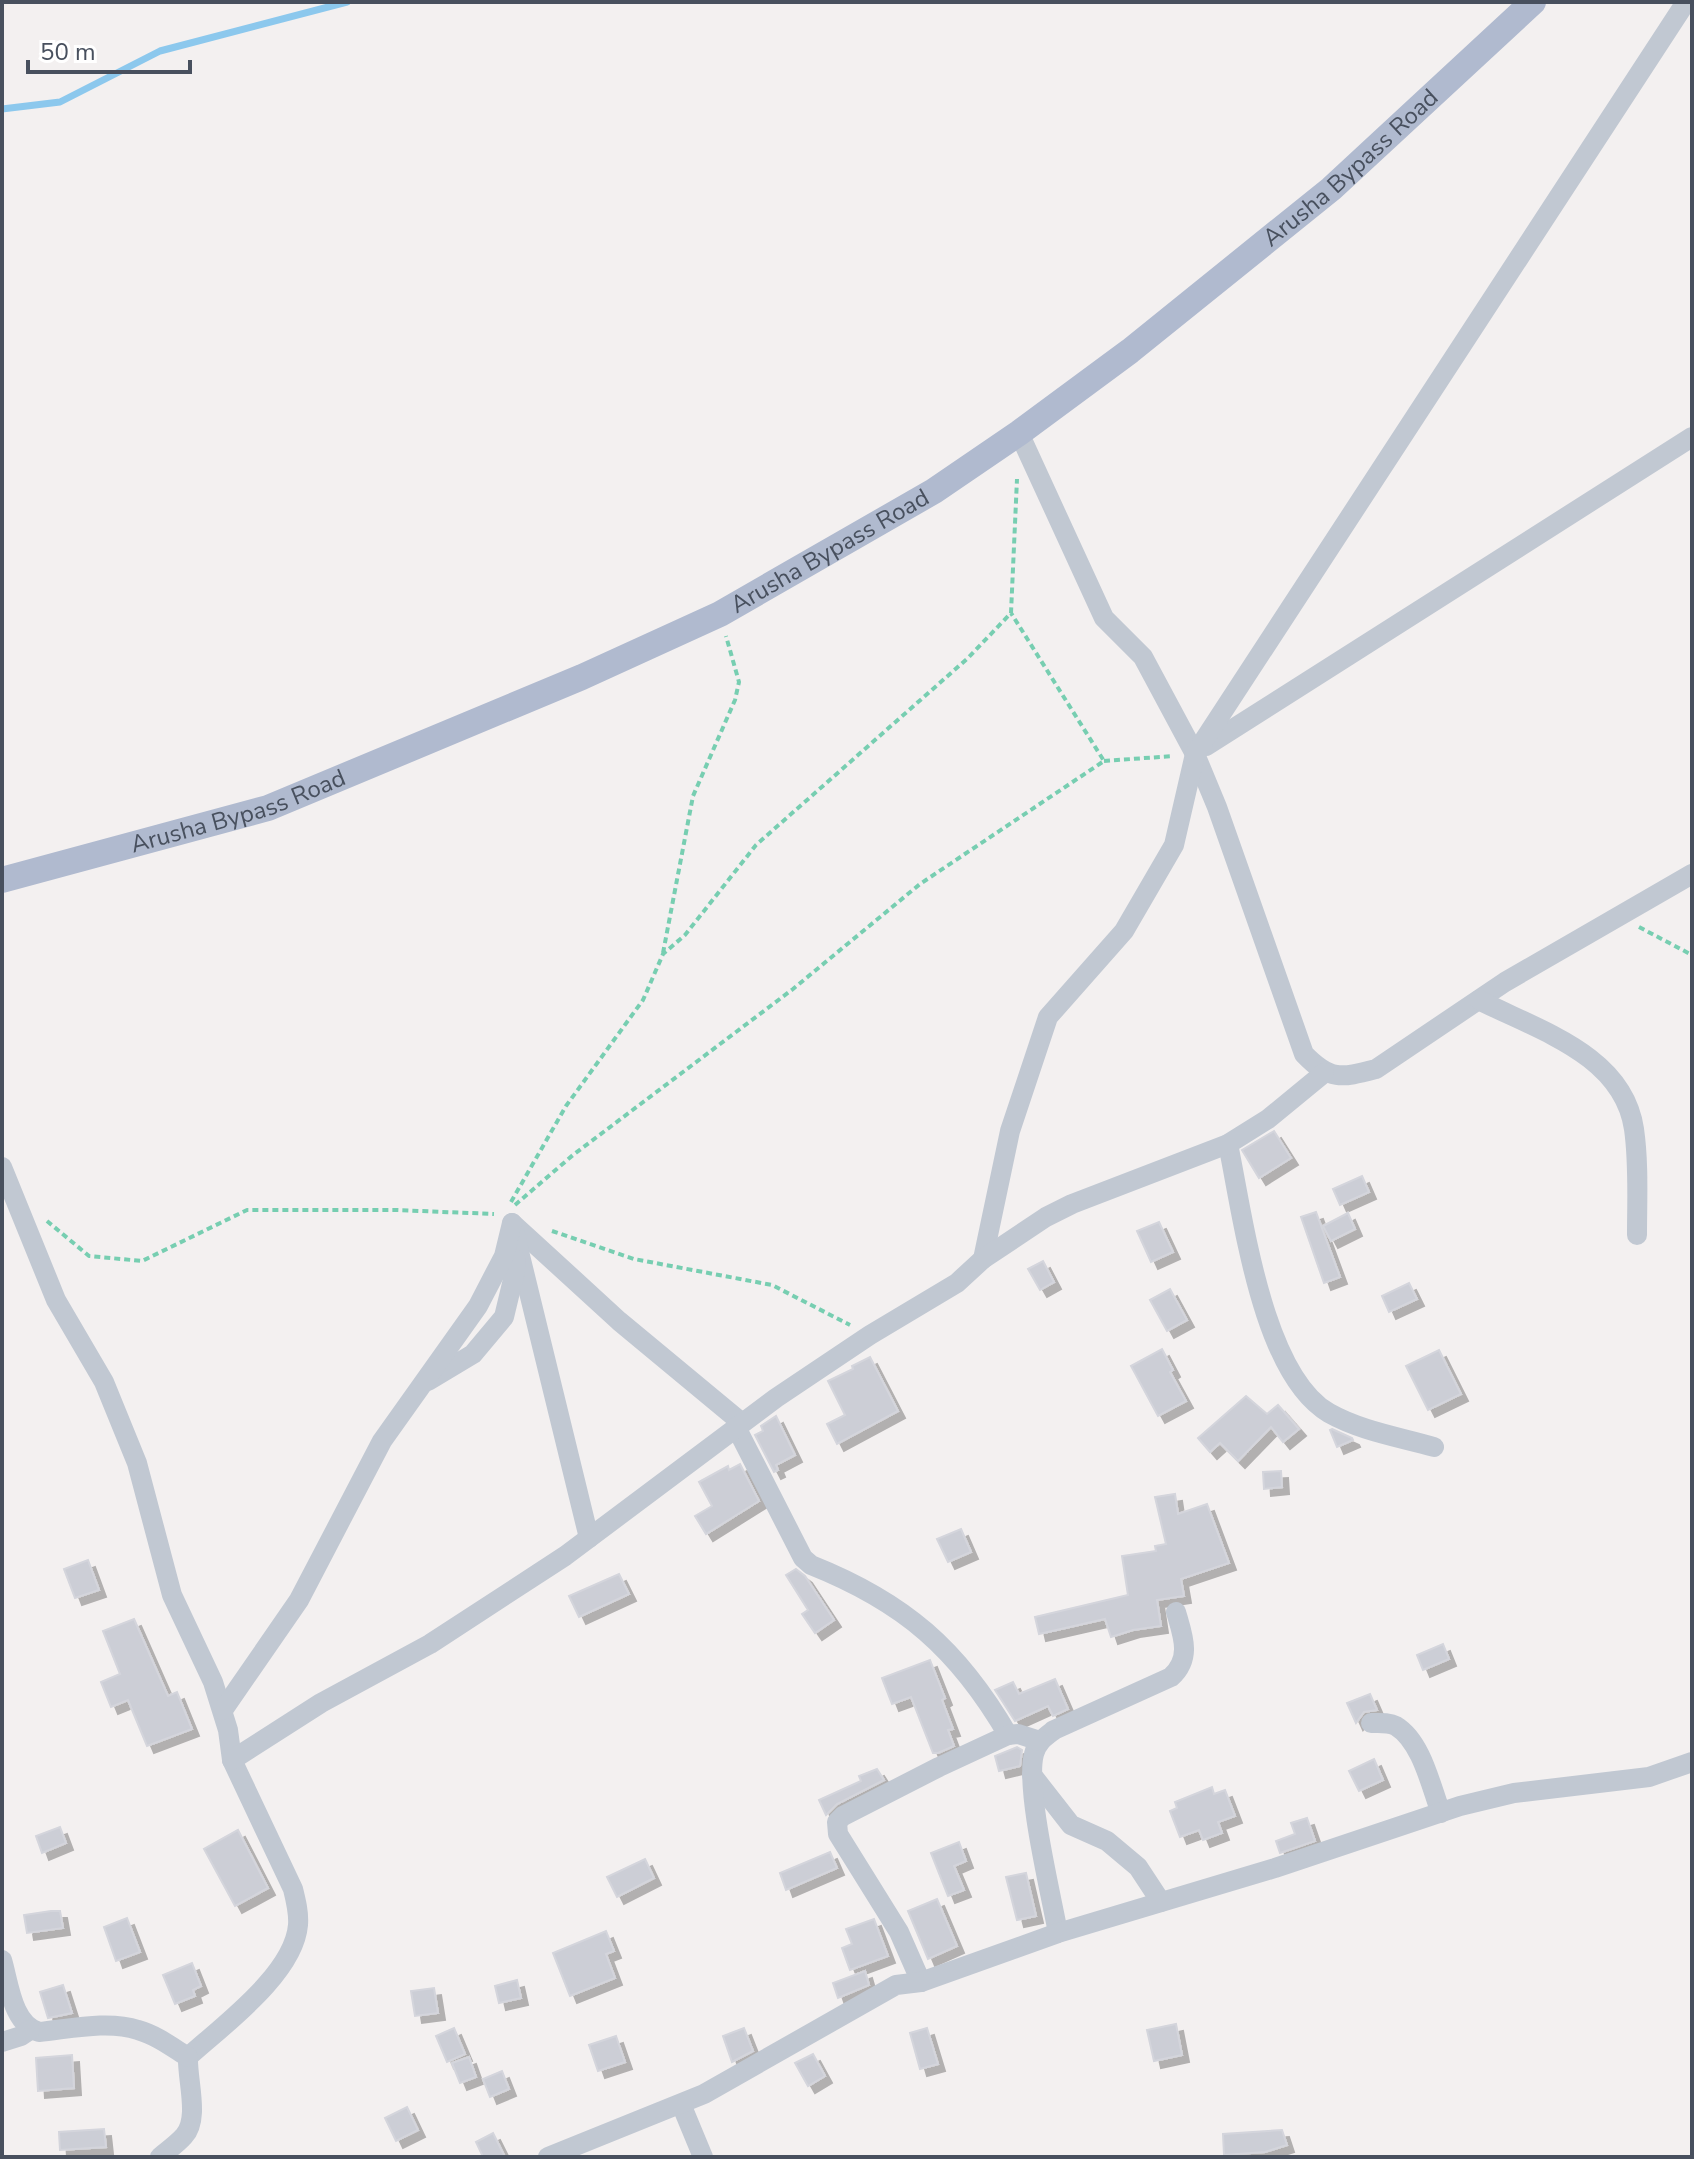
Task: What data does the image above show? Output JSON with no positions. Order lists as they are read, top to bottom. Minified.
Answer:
{"streets":{"main road":["Arusha Bypass Road"]},"scale_bar":"50 m"}
